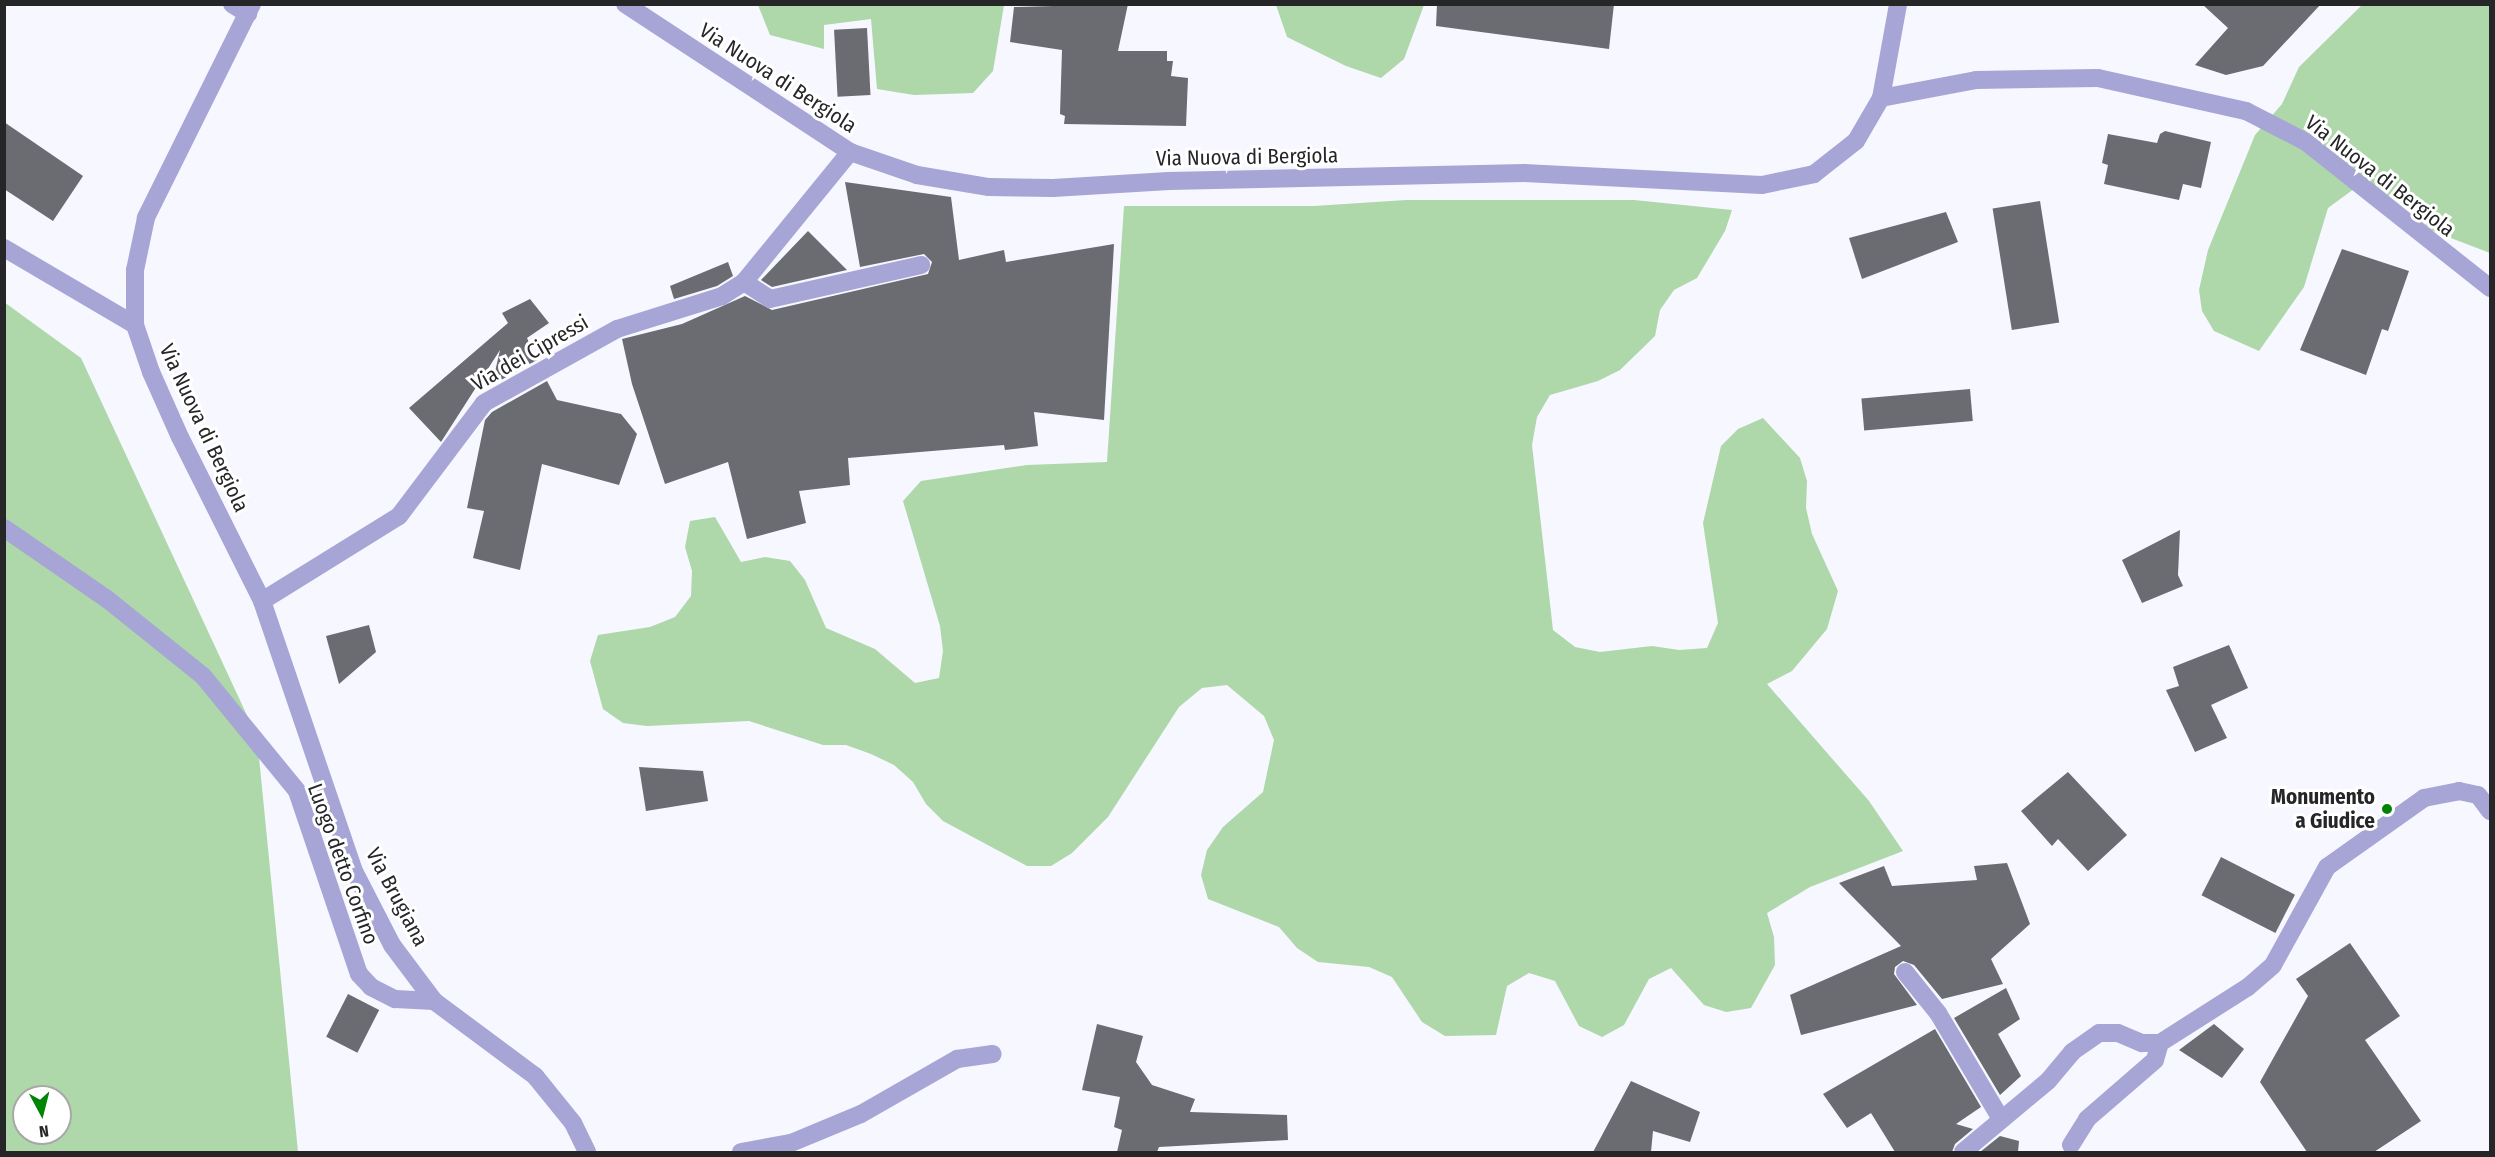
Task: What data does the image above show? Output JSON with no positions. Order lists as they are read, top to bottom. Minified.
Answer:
{"streets":{"street":["Via Nuova di Bergiola","Via dei Cipressi","Luogo detto Corfino","Via Brugiana"]},"crossings":[["Via Nuova di Bergiola","Via dei Cipressi"],["Via Nuova di Bergiola","Via Brugiana"],["Via dei Cipressi","Via Brugiana"],["Luogo detto Corfino","Via Brugiana"]],"places":["Monumento a Giudice"],"north":"bottom"}
